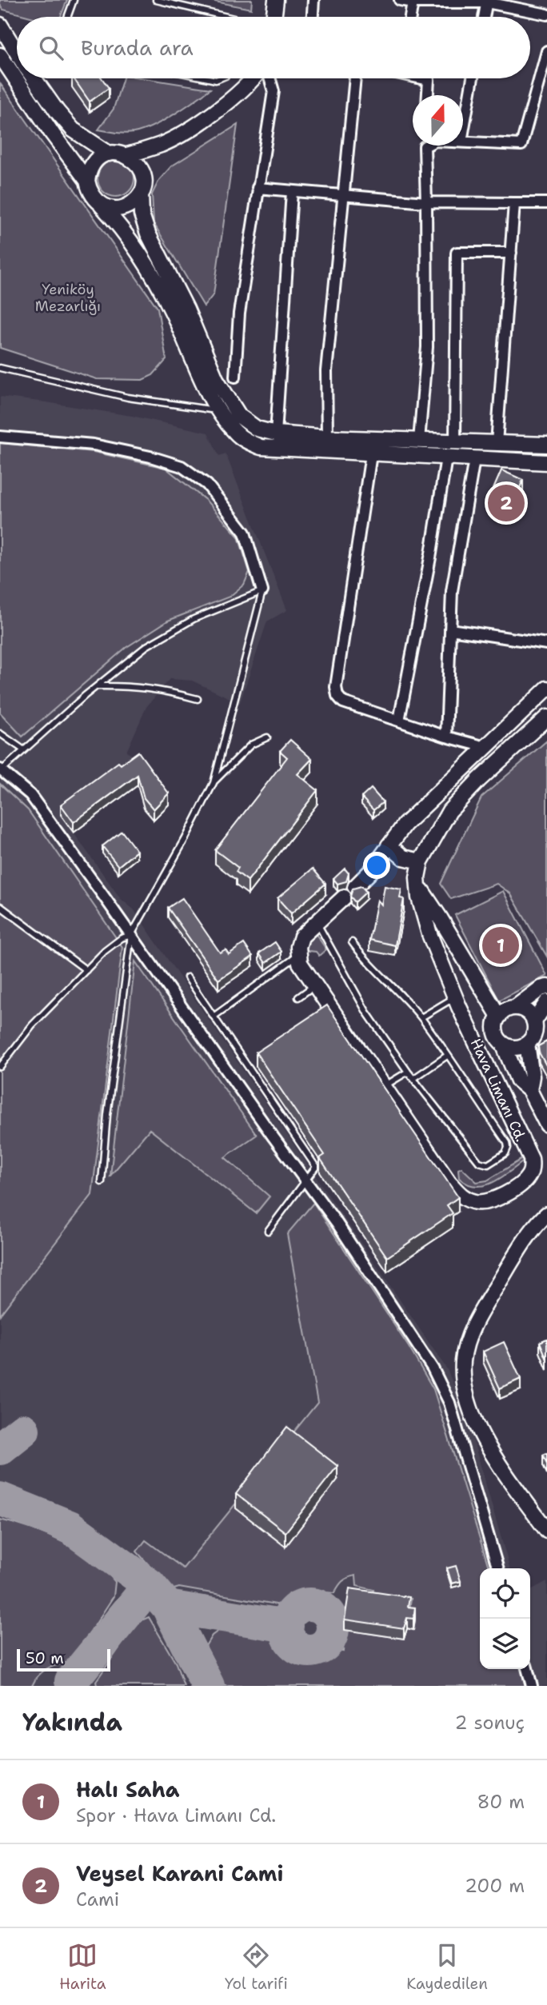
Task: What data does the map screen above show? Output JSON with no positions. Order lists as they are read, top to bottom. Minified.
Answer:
{"streets":{"street":["Hava Limanı Cd."]},"parks":["Yeniköy Mezarlığı"],"scale_bar":"50 m","north":"top","page":{"search":"Burada ara","pins":["2","1"],"scale":"50 m","heading":["Yakında","2 sonuç"],"list":[{"mark":"1","name":"Halı Saha","note":"Spor · Hava Limanı Cd.","value":"80 m"},{"mark":"2","name":"Veysel Karani Cami","note":"Cami","value":"200 m"}],"nav":["Harita","Yol tarifi","Kaydedilen"]}}
